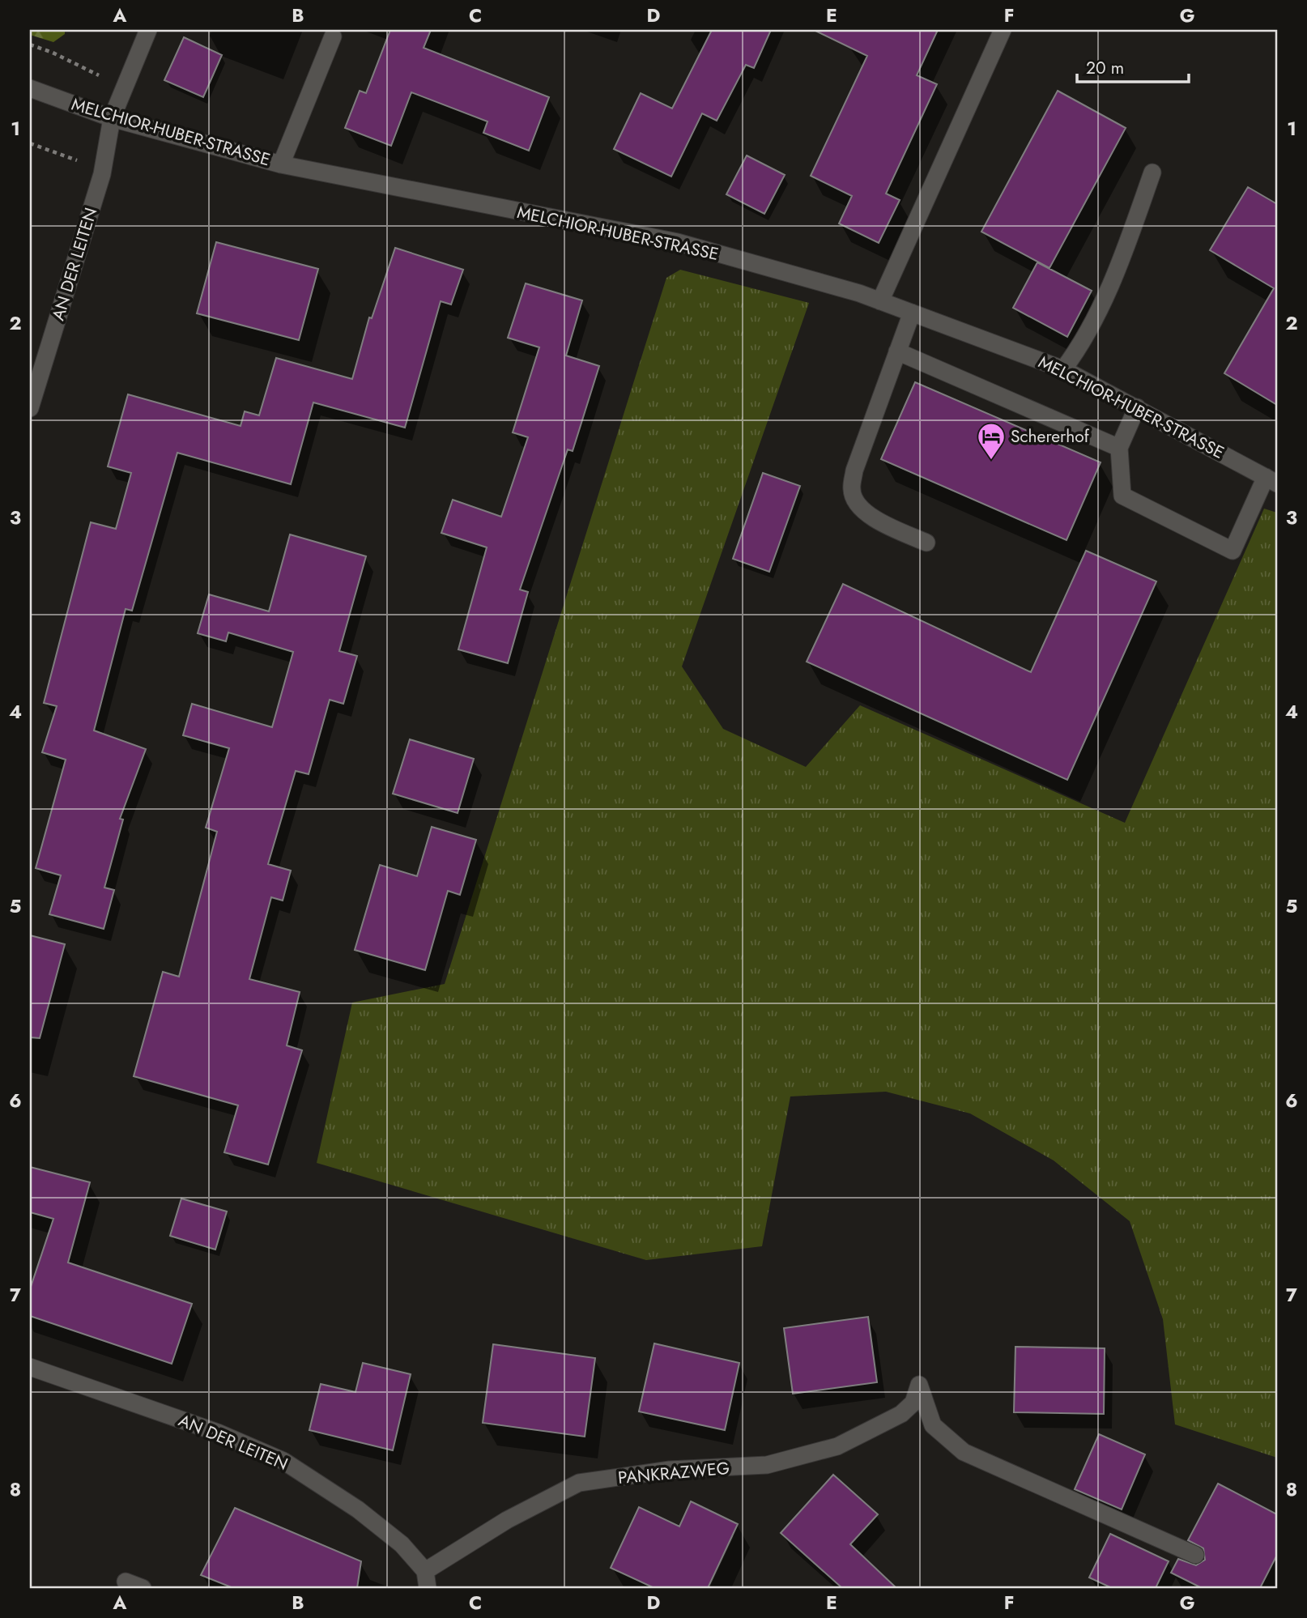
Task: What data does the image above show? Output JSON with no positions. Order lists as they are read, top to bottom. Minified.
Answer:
{"streets":{"street":["MELCHIOR-HUBER-STRASSE","AN DER LEITEN","PANKRAZWEG"]},"crossings":[["MELCHIOR-HUBER-STRASSE","AN DER LEITEN"],["AN DER LEITEN","PANKRAZWEG"]],"places":{"hotel":["Schererhof"]},"scale_bar":"20 m","grid":{"columns":["A","B","C","D","E","F","G"],"rows":["1","2","3","4","5","6","7","8"]}}
